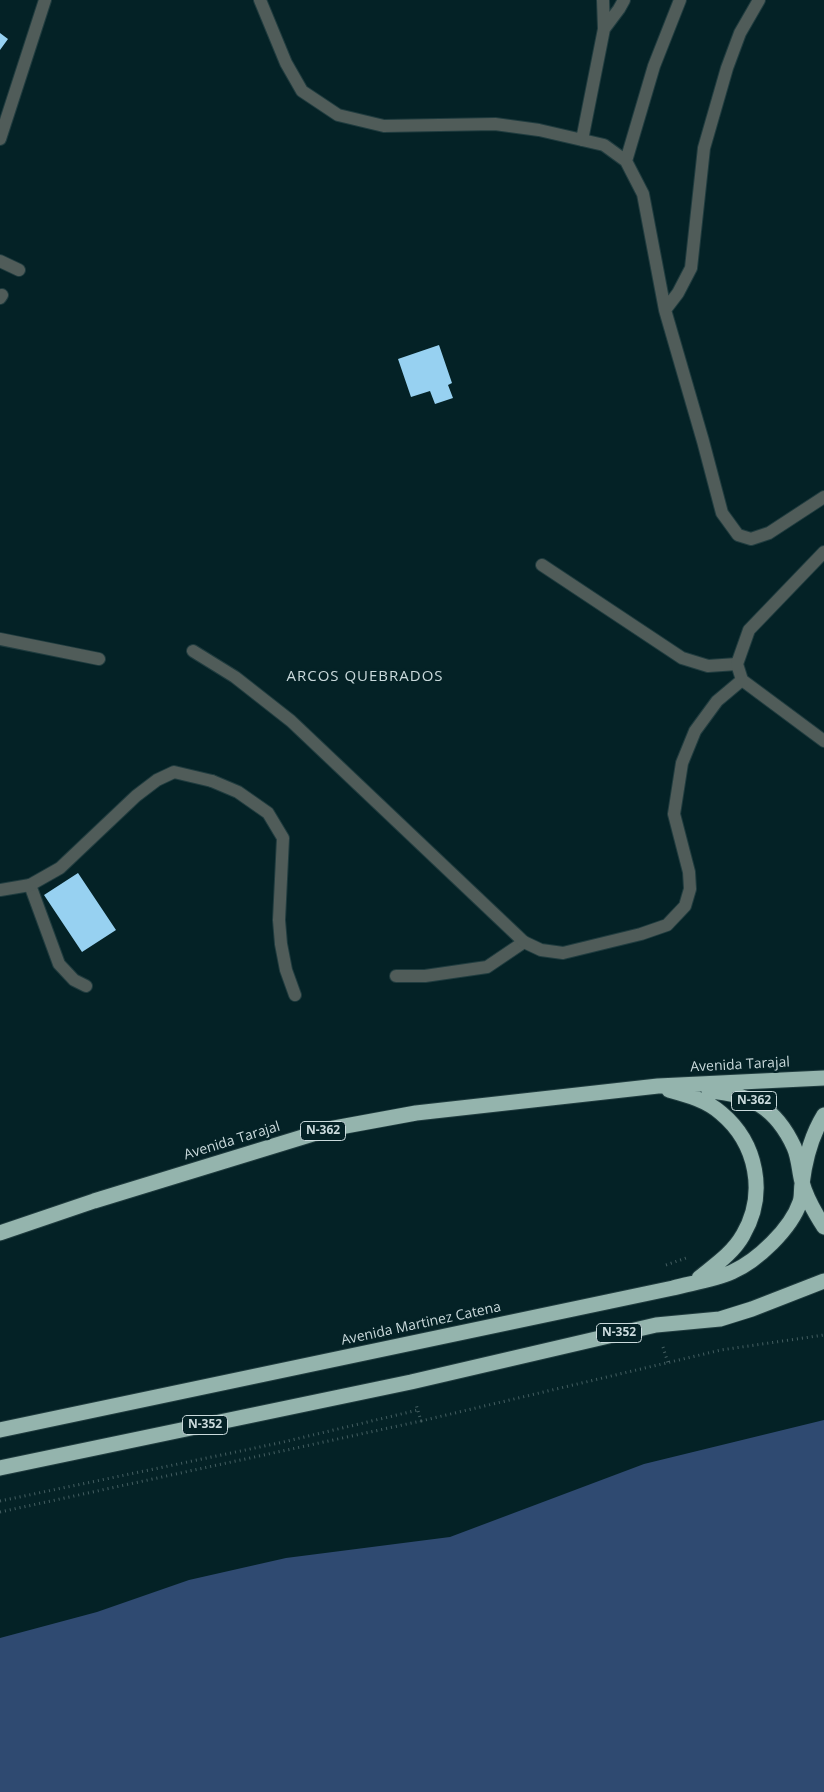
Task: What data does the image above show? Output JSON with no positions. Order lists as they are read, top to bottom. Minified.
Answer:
{"streets":{"highway":["Avenida Tarajal","N-362","Avenida Martinez Catena","N-352"]},"crossings":[["Avenida Tarajal","Avenida Martinez Catena"],["Avenida Tarajal","N-352"],["Avenida Martinez Catena","N-352"]],"districts":["ARCOS QUEBRADOS"]}
